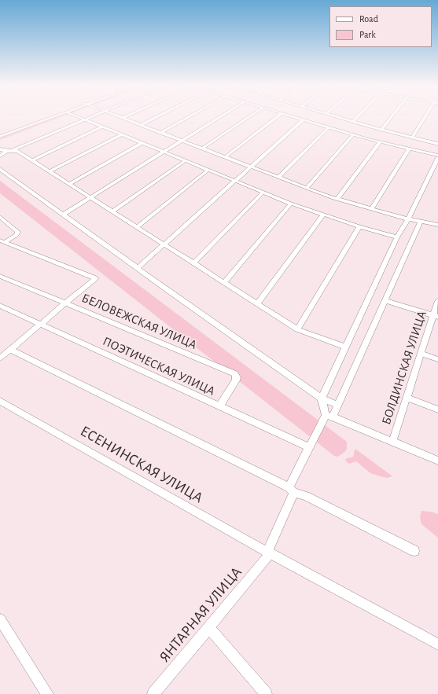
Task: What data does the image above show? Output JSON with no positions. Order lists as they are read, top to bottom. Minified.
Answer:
{"streets":{"street":["БЕЛОВЕЖСКАЯ УЛИЦА","ПОЭТИЧЕСКАЯ УЛИЦА","БОЛДИНСКАЯ УЛИЦА","ЕСЕНИНСКАЯ УЛИЦА","ЯНТАРНАЯ УЛИЦА"]},"crossings":[["БЕЛОВЕЖСКАЯ УЛИЦА","ПОЭТИЧЕСКАЯ УЛИЦА"],["ПОЭТИЧЕСКАЯ УЛИЦА","ЯНТАРНАЯ УЛИЦА"],["ЕСЕНИНСКАЯ УЛИЦА","ЯНТАРНАЯ УЛИЦА"]],"legend":["Road","Park"]}
